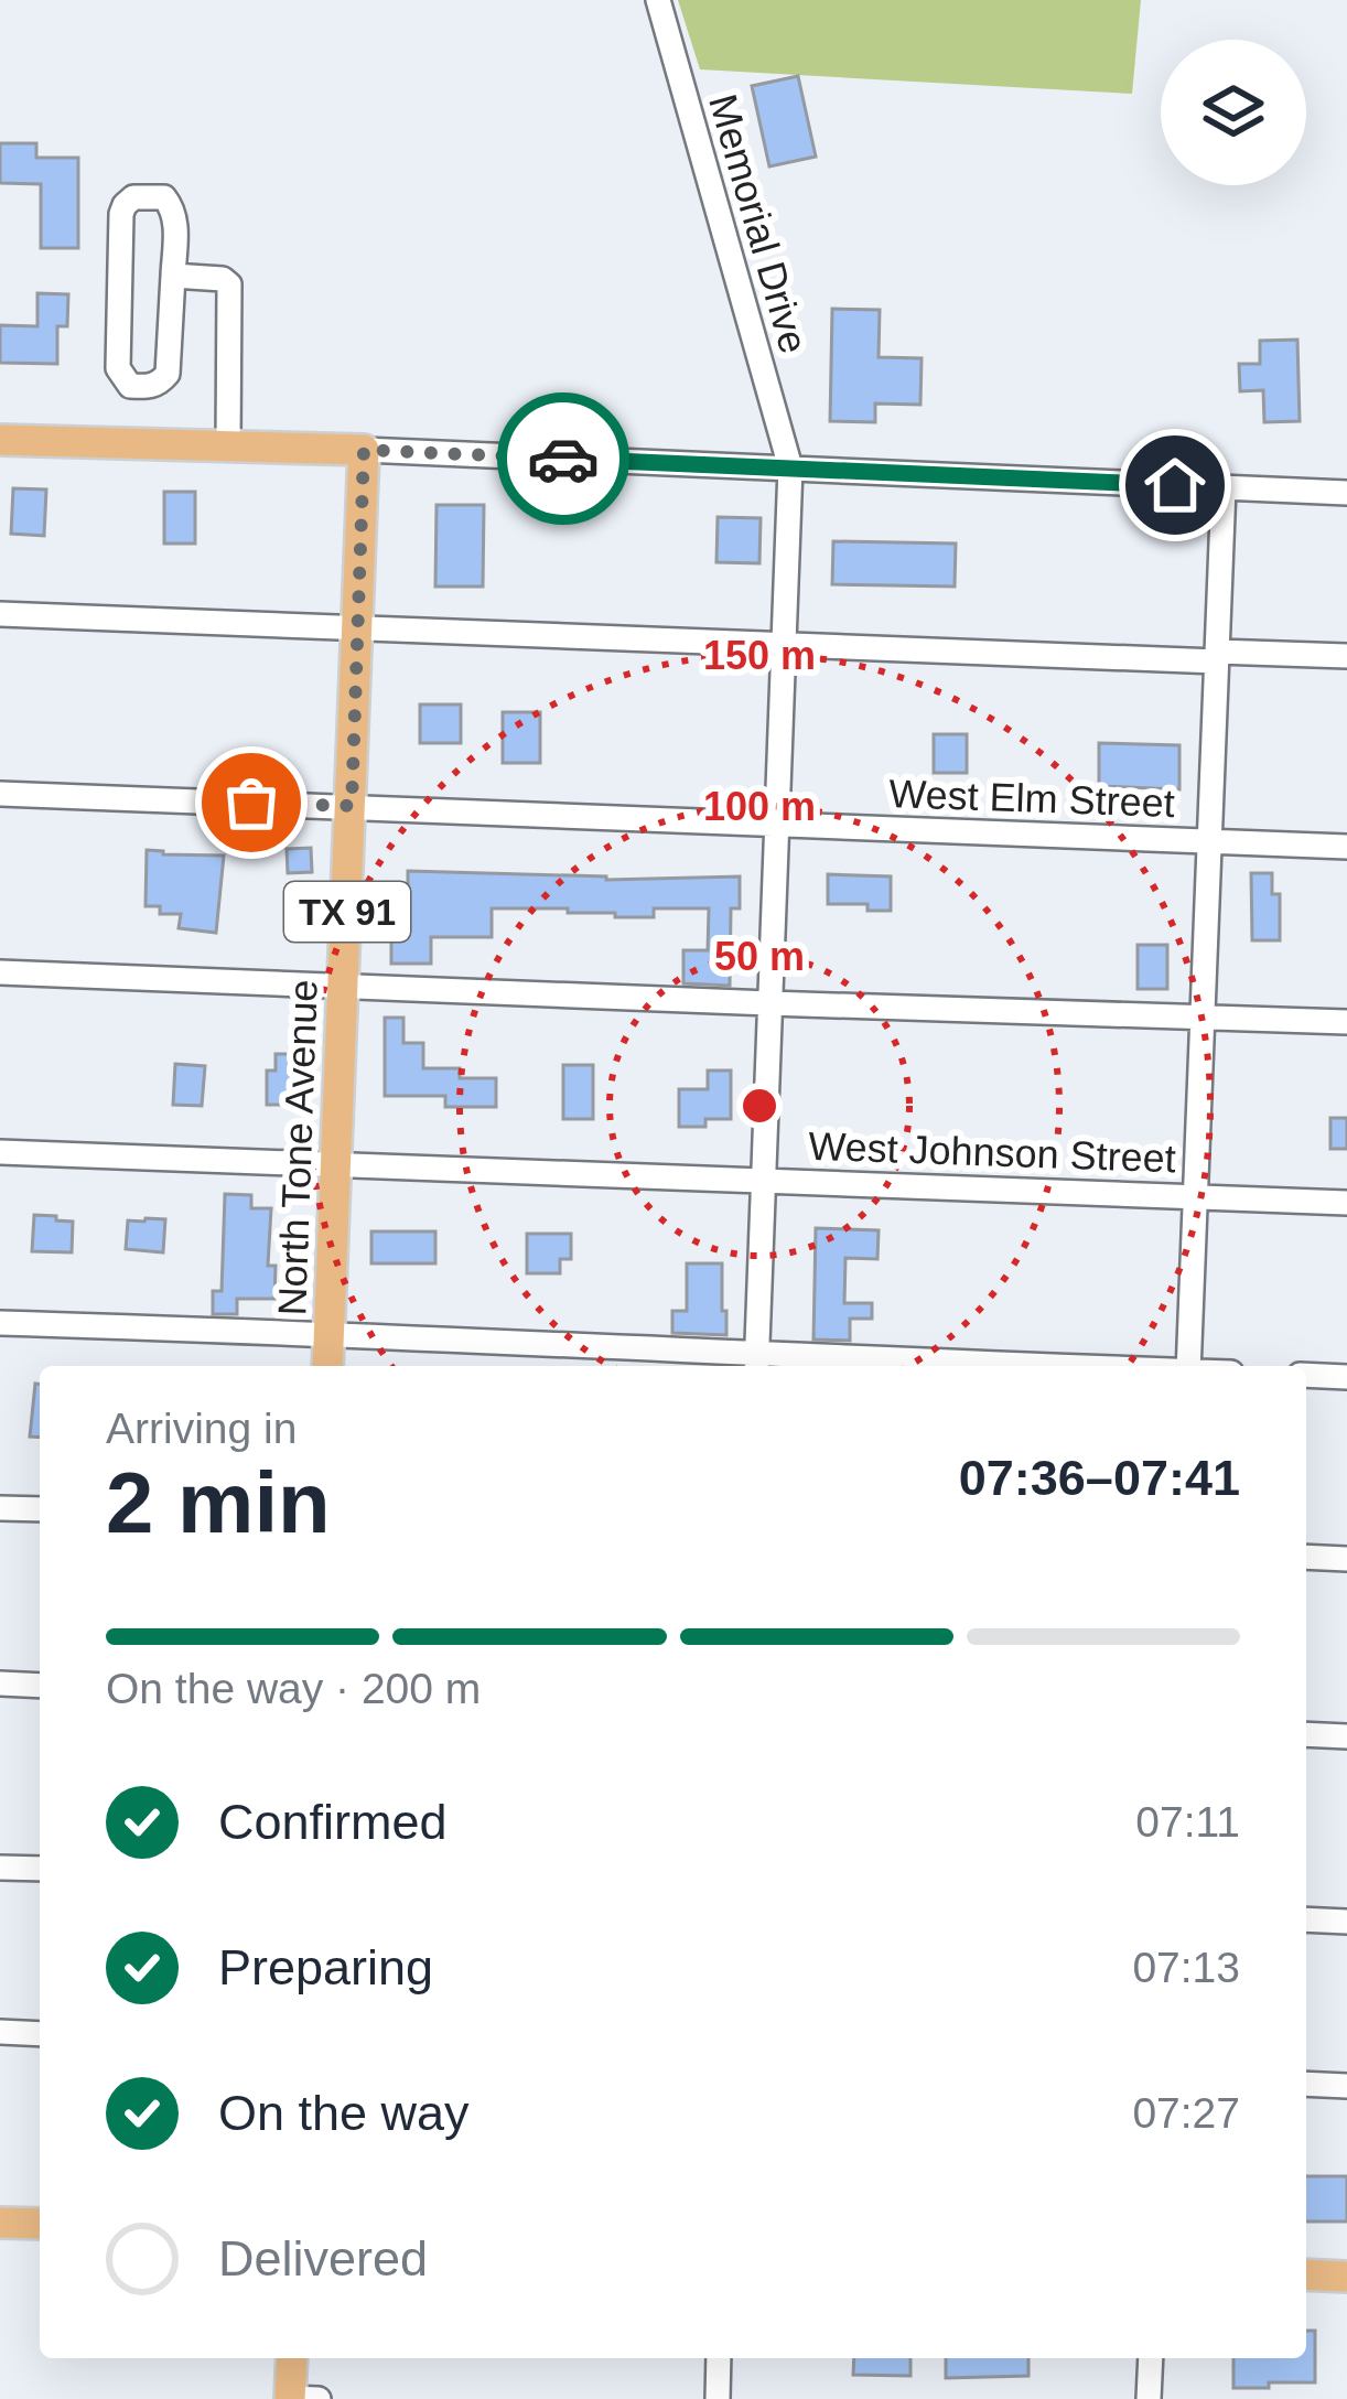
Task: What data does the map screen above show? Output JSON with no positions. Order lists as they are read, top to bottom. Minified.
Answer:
{"streets":{"main road":["TX 91","North Tone Avenue"],"street":["Memorial Drive","West Elm Street","West Johnson Street"]},"crossings":[["Memorial Drive","West Elm Street"],["Memorial Drive","West Johnson Street"],["West Elm Street","North Tone Avenue"],["North Tone Avenue","West Johnson Street"]],"page":{"heading":["2 min","Arriving in","07:36–07:41"],"bar":"On the way · 200 m","list":[["Confirmed","07:11"],["Preparing","07:13"],["On the way","07:27"],"Delivered"]},"rings":["150 m","100 m","50 m"]}
